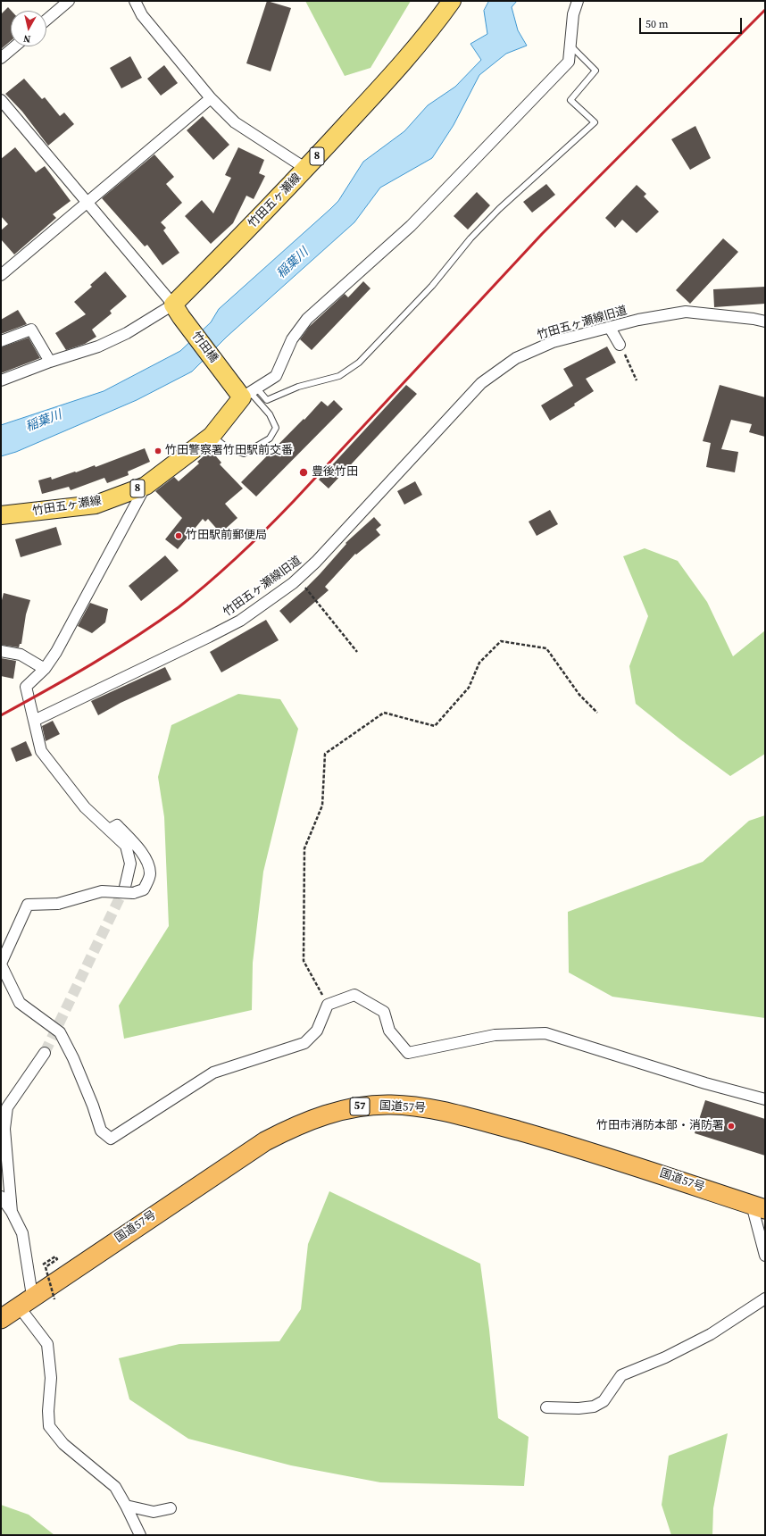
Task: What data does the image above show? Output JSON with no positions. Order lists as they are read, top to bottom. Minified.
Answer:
{"streets":{"highway":["57","国道57号"],"main road":["8","竹田五ヶ瀬線","竹田橋"],"street":["竹田五ヶ瀬線旧道"]},"crossings":[["竹田五ヶ瀬線","竹田橋"]],"water":["稲葉川"],"places":["竹田警察署竹田駅前交番","豊後竹田","竹田駅前郵便局","竹田市消防本部・消防署"],"scale_bar":"50 m","north":"bottom"}
